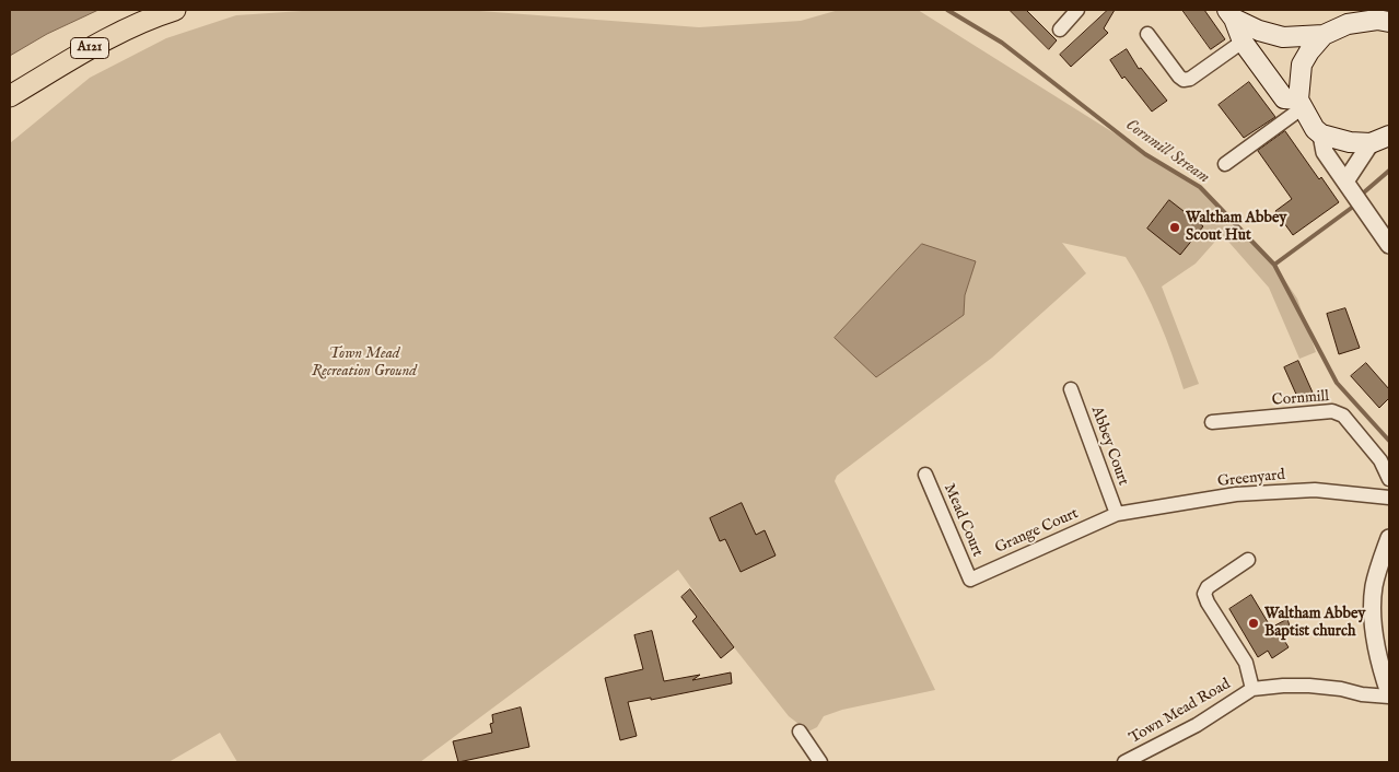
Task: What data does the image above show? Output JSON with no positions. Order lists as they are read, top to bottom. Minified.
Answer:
{"streets":{"main road":["A121"],"street":["Cornmill","Abbey Court","Greenyard","Mead Court","Grange Court","Town Mead Road"]},"crossings":[["Abbey Court","Greenyard"],["Abbey Court","Grange Court"],["Greenyard","Grange Court"],["Mead Court","Grange Court"]],"water":["Cornmill Stream"],"parks":["Town Mead Recreation Ground"],"places":["Waltham Abbey Scout Hut","Waltham Abbey Baptist church"]}
